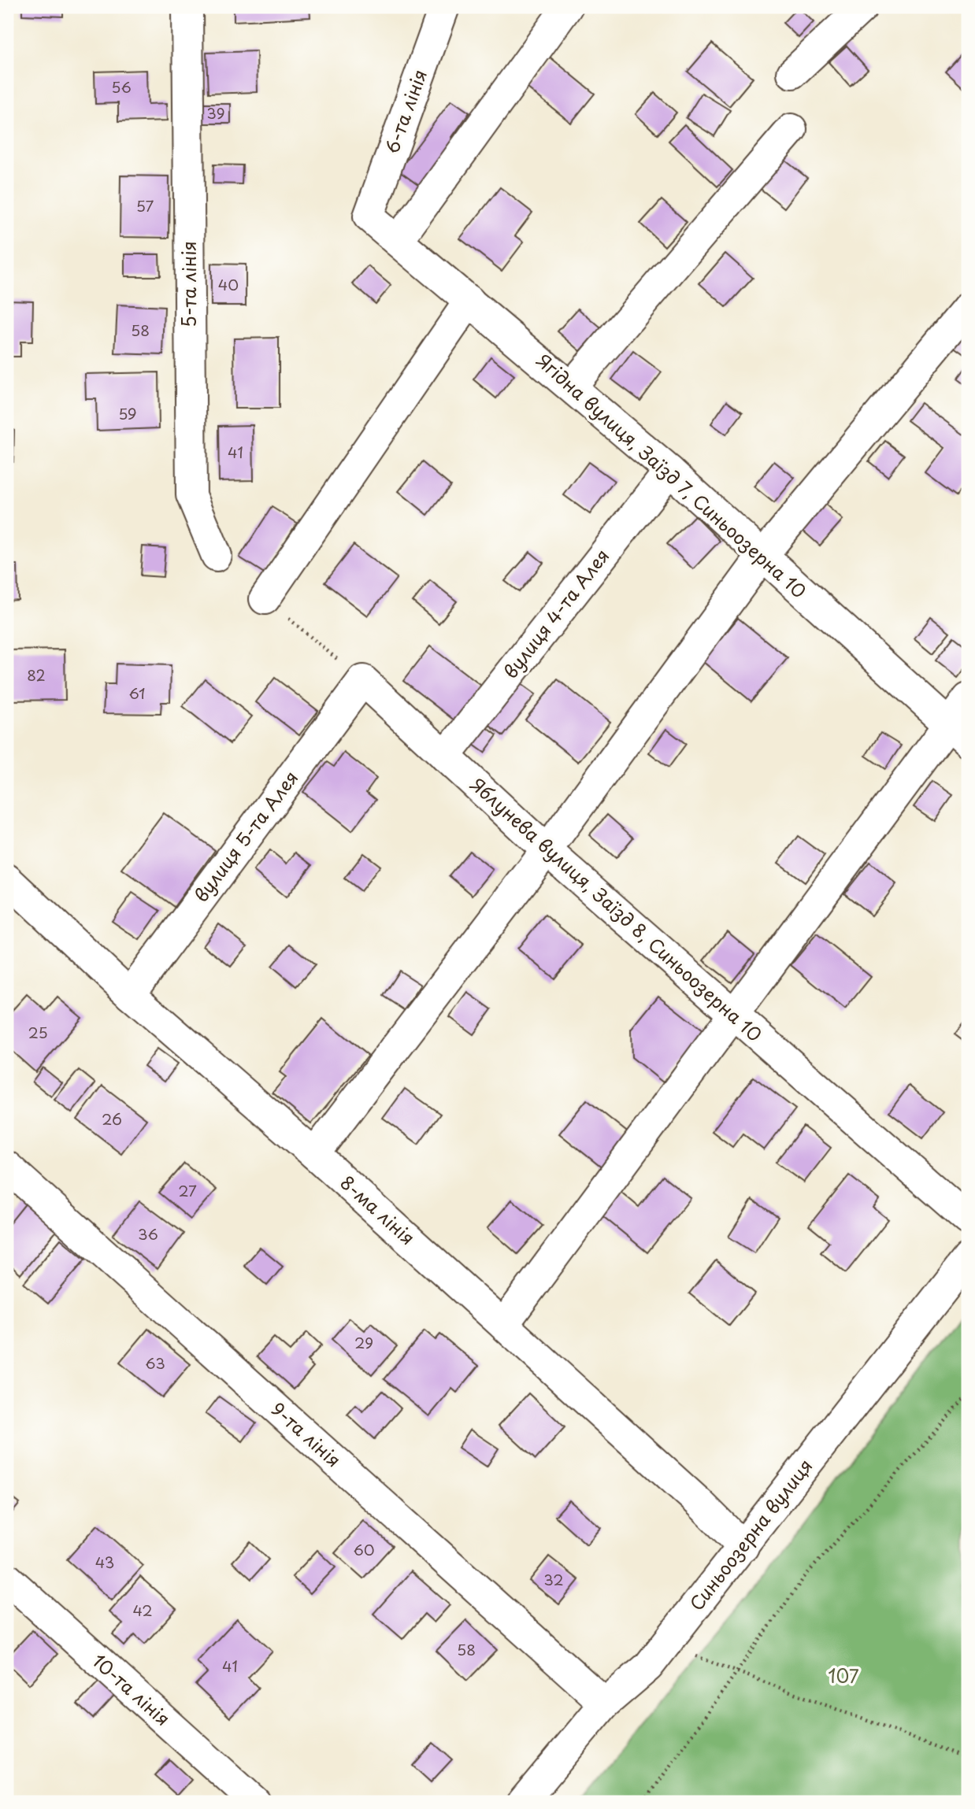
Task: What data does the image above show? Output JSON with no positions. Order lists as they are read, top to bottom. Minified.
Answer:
{"streets":{"street":["6-та лінія","5-та лінія","Ягідна вулиця, Заїзд 7, Синьоозерна 10","вулиця 4-та Алея","вулиця 5-та Алея","Яблунева вулиця, Заїзд 8, Синьоозерна 10","8-ма лінія","9-та лінія","Синьоозерна вулиця","10-та лінія"]},"crossings":[["6-та лінія","Ягідна вулиця, Заїзд 7, Синьоозерна 10"],["Ягідна вулиця, Заїзд 7, Синьоозерна 10","вулиця 4-та Алея"],["вулиця 4-та Алея","Яблунева вулиця, Заїзд 8, Синьоозерна 10"],["вулиця 5-та Алея","Яблунева вулиця, Заїзд 8, Синьоозерна 10"],["вулиця 5-та Алея","8-ма лінія"],["8-ма лінія","Синьоозерна вулиця"],["9-та лінія","Синьоозерна вулиця"]],"parks":["107"],"house_numbers":["56","39","57","40","58","59","41","82","61","25","26","27","36","29","63","60","43","32","42","58","41"]}
